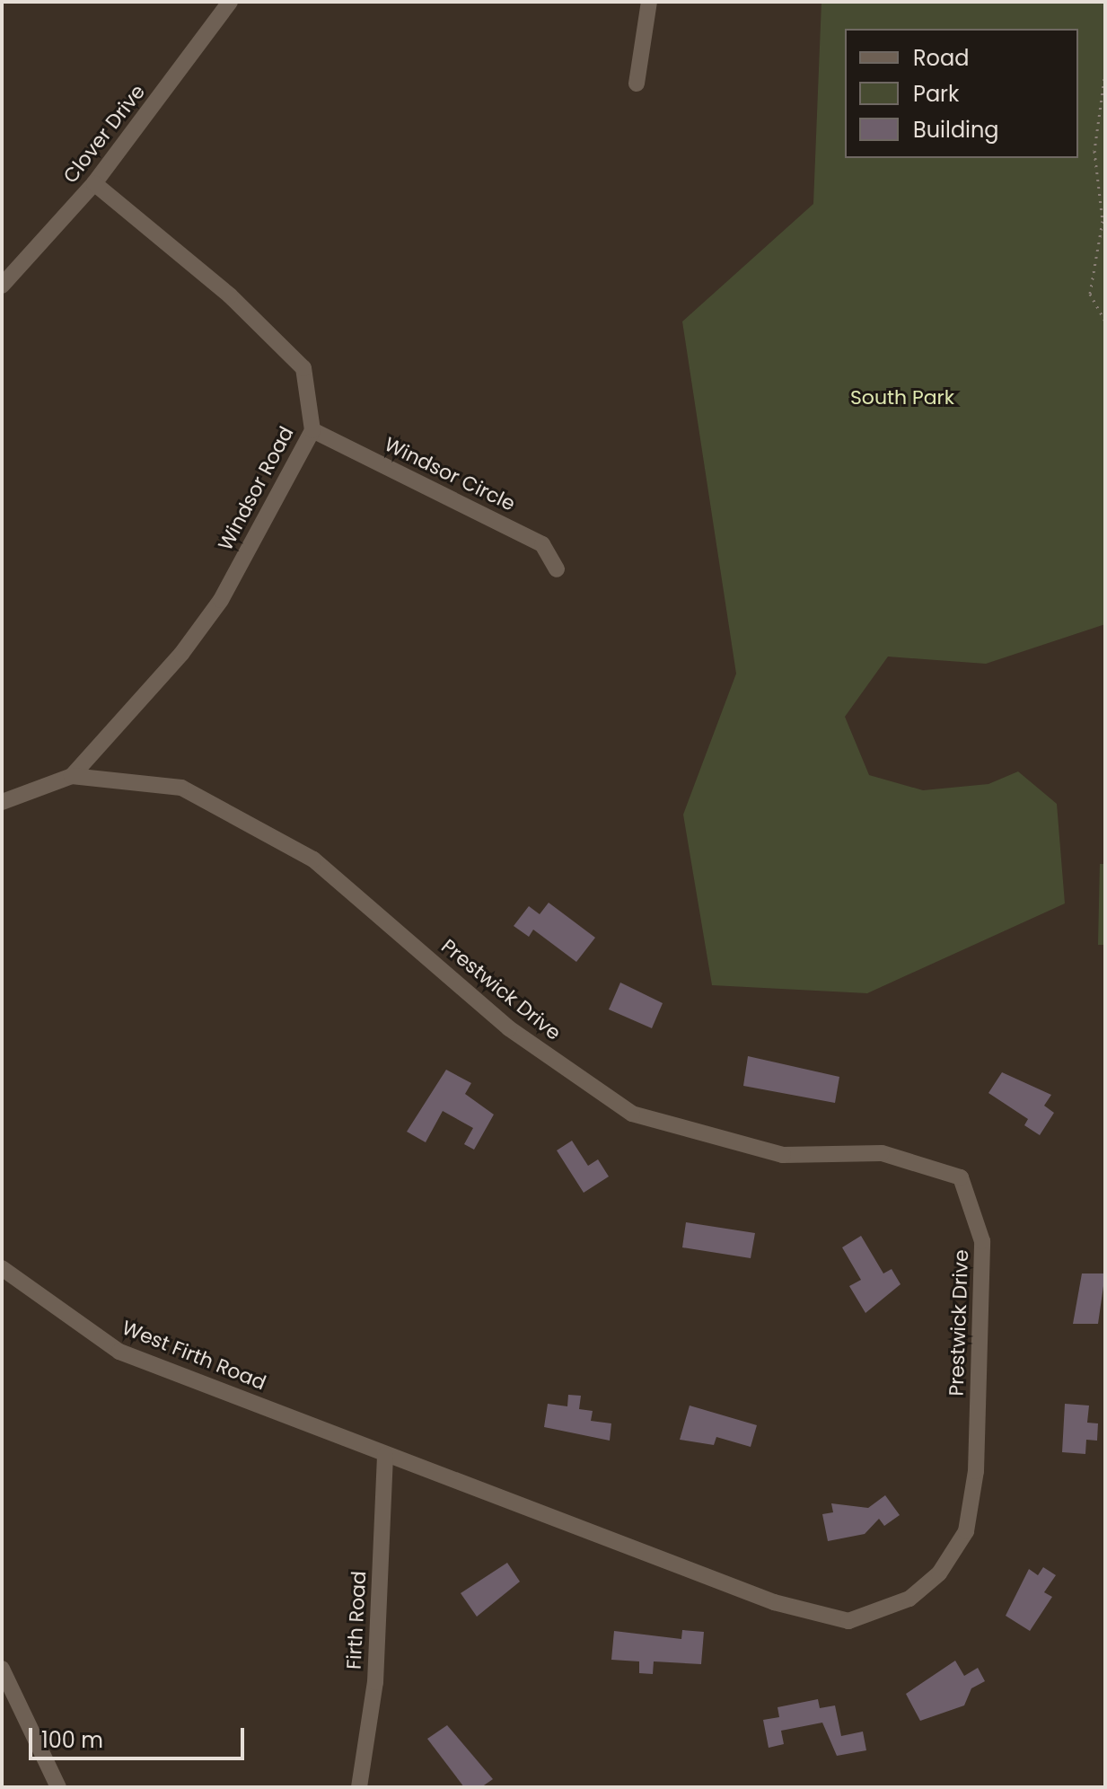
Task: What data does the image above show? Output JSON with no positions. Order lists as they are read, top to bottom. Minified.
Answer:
{"streets":{"street":["Clover Drive","Windsor Circle","Windsor Road","Prestwick Drive","West Firth Road","Firth Road"]},"crossings":[["Clover Drive","Windsor Road"],["Windsor Circle","Windsor Road"],["Windsor Road","Prestwick Drive"],["Prestwick Drive","West Firth Road"],["Prestwick Drive","Firth Road"],["West Firth Road","Firth Road"]],"parks":["South Park"],"legend":["Road","Park","Building"],"scale_bar":"100 m"}
